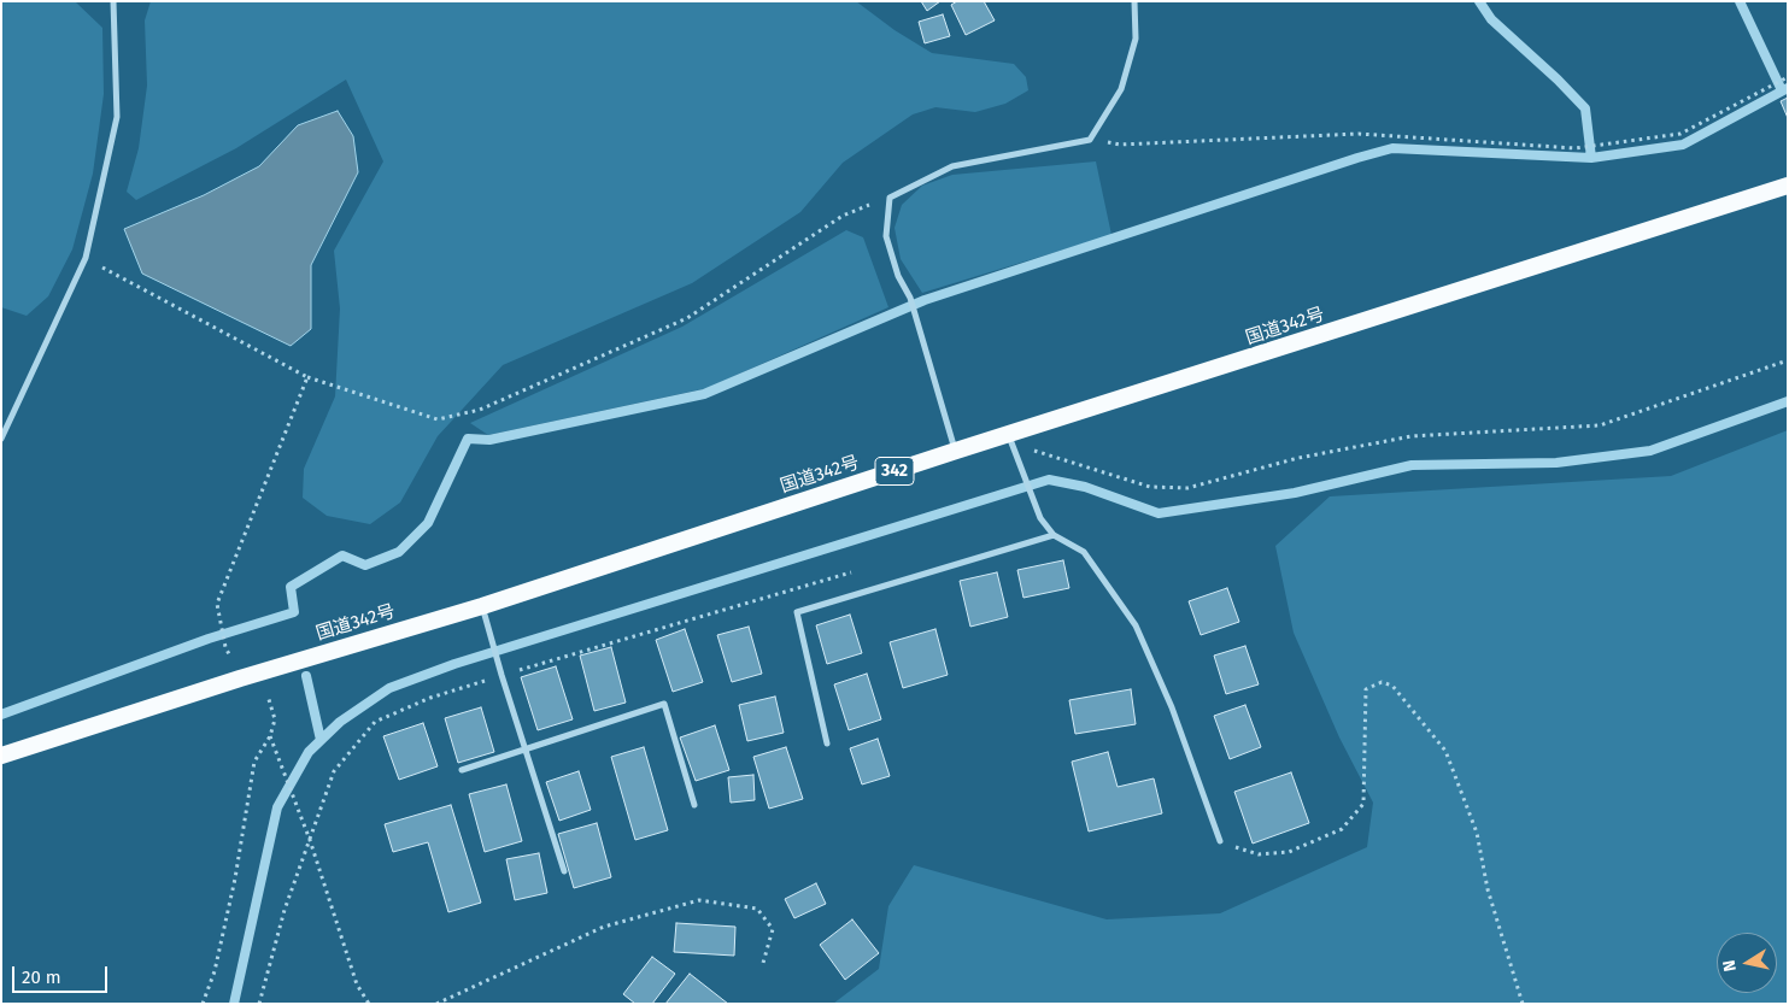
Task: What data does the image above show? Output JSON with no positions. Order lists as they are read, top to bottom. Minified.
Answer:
{"streets":{"highway":["国道342号","342"]},"scale_bar":"20 m","north":"left"}
